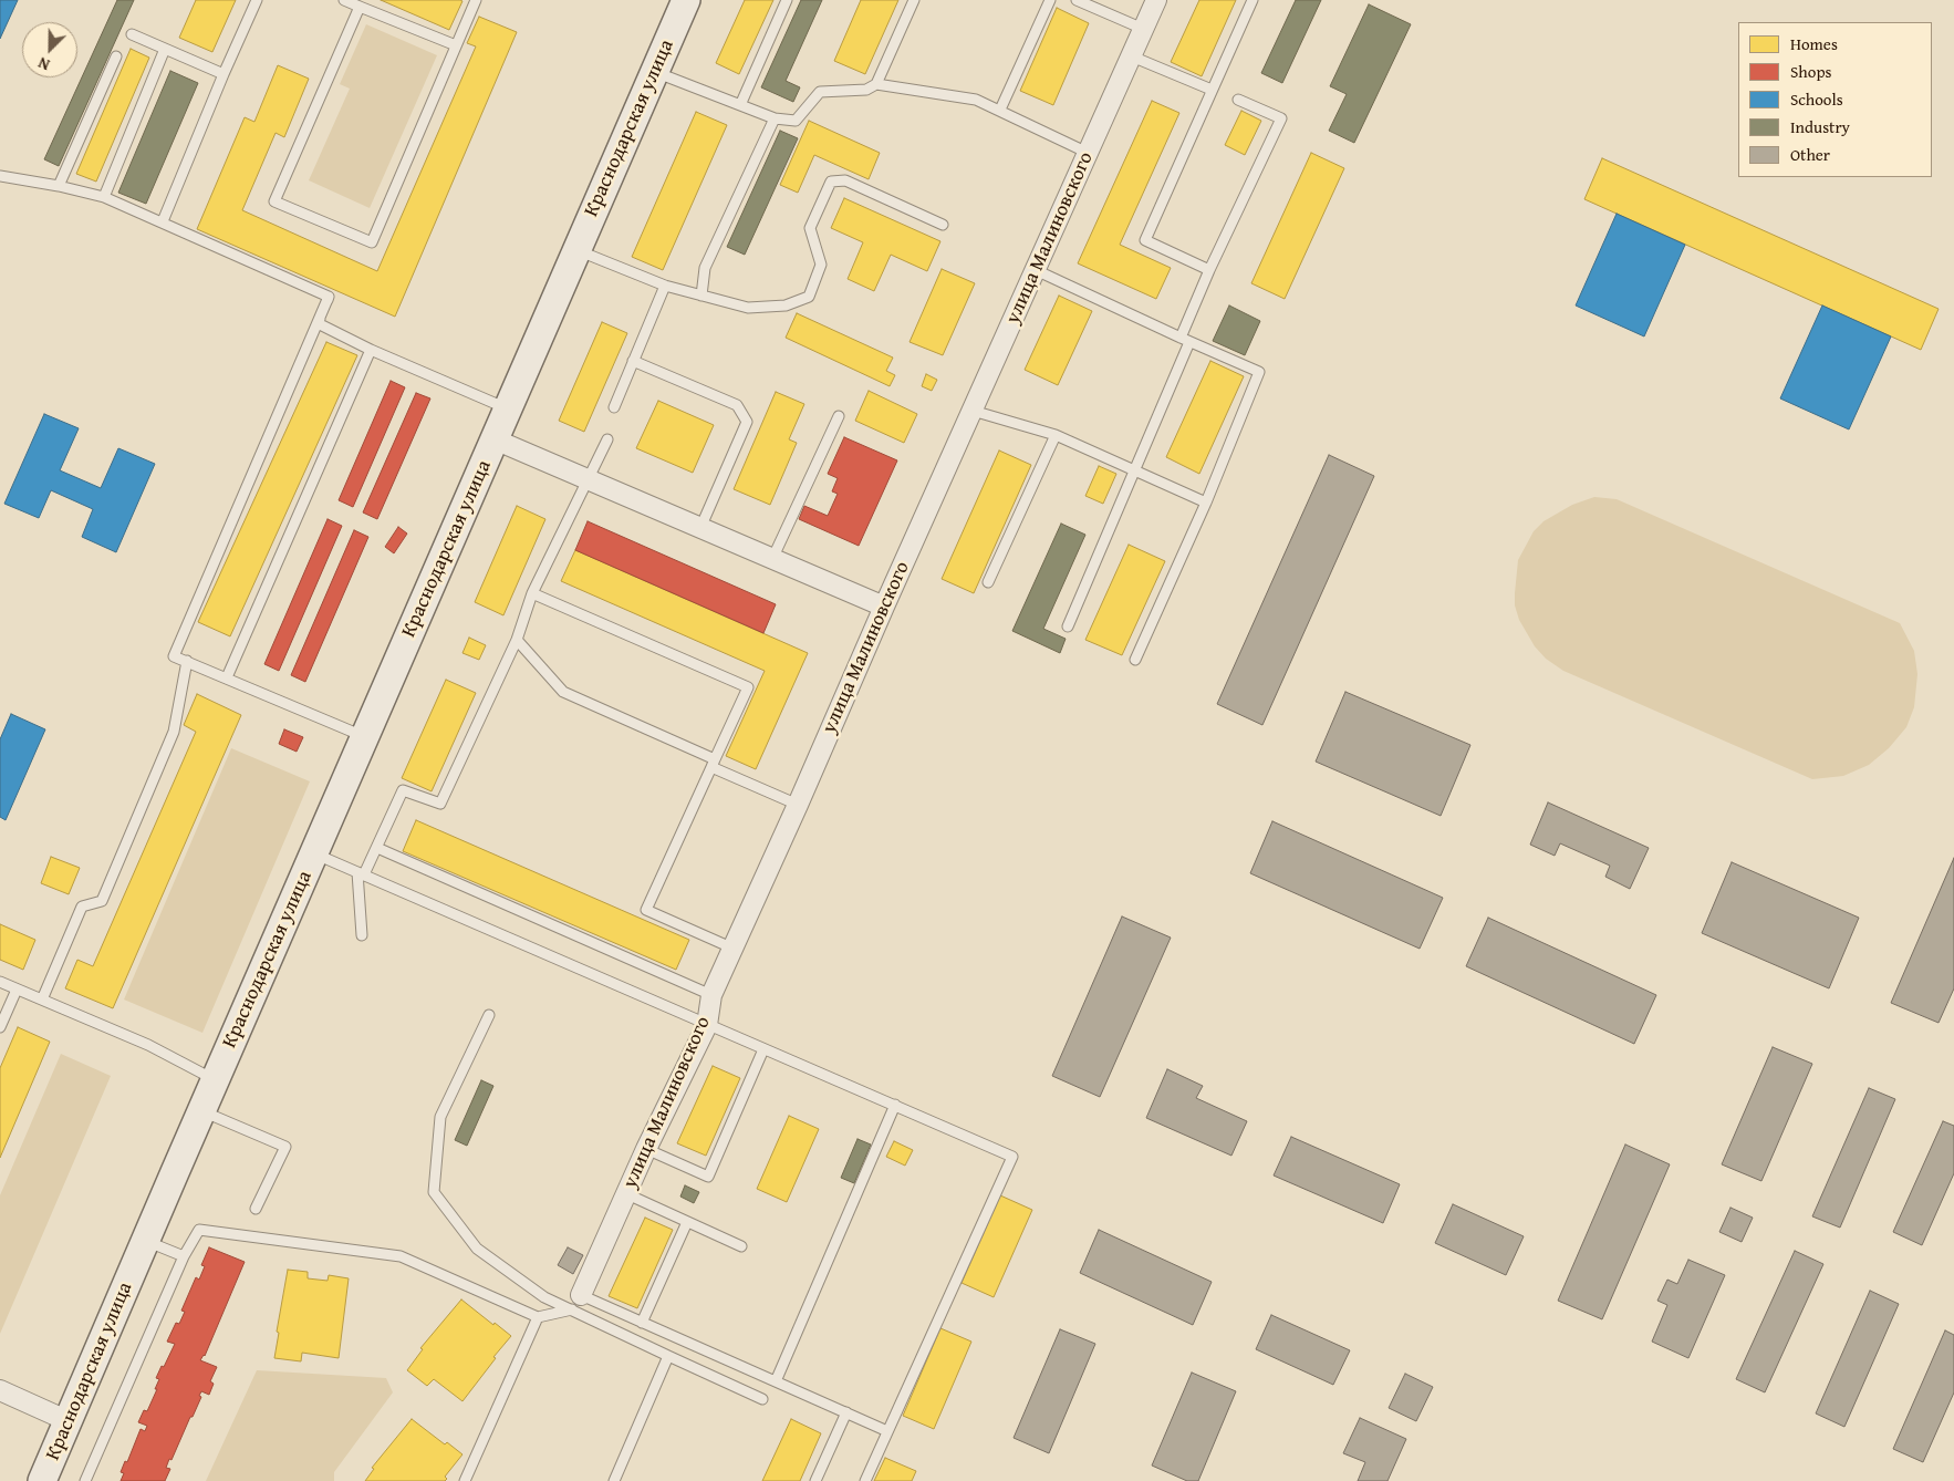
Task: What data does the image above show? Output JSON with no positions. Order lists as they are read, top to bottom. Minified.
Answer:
{"streets":{"main road":["Краснодарская улица"],"street":["улица Малиновского"]},"crossings":[["Краснодарская улица","улица Малиновского"]],"legend":["Homes","Shops","Schools","Industry","Other"],"north":"bottom left"}
